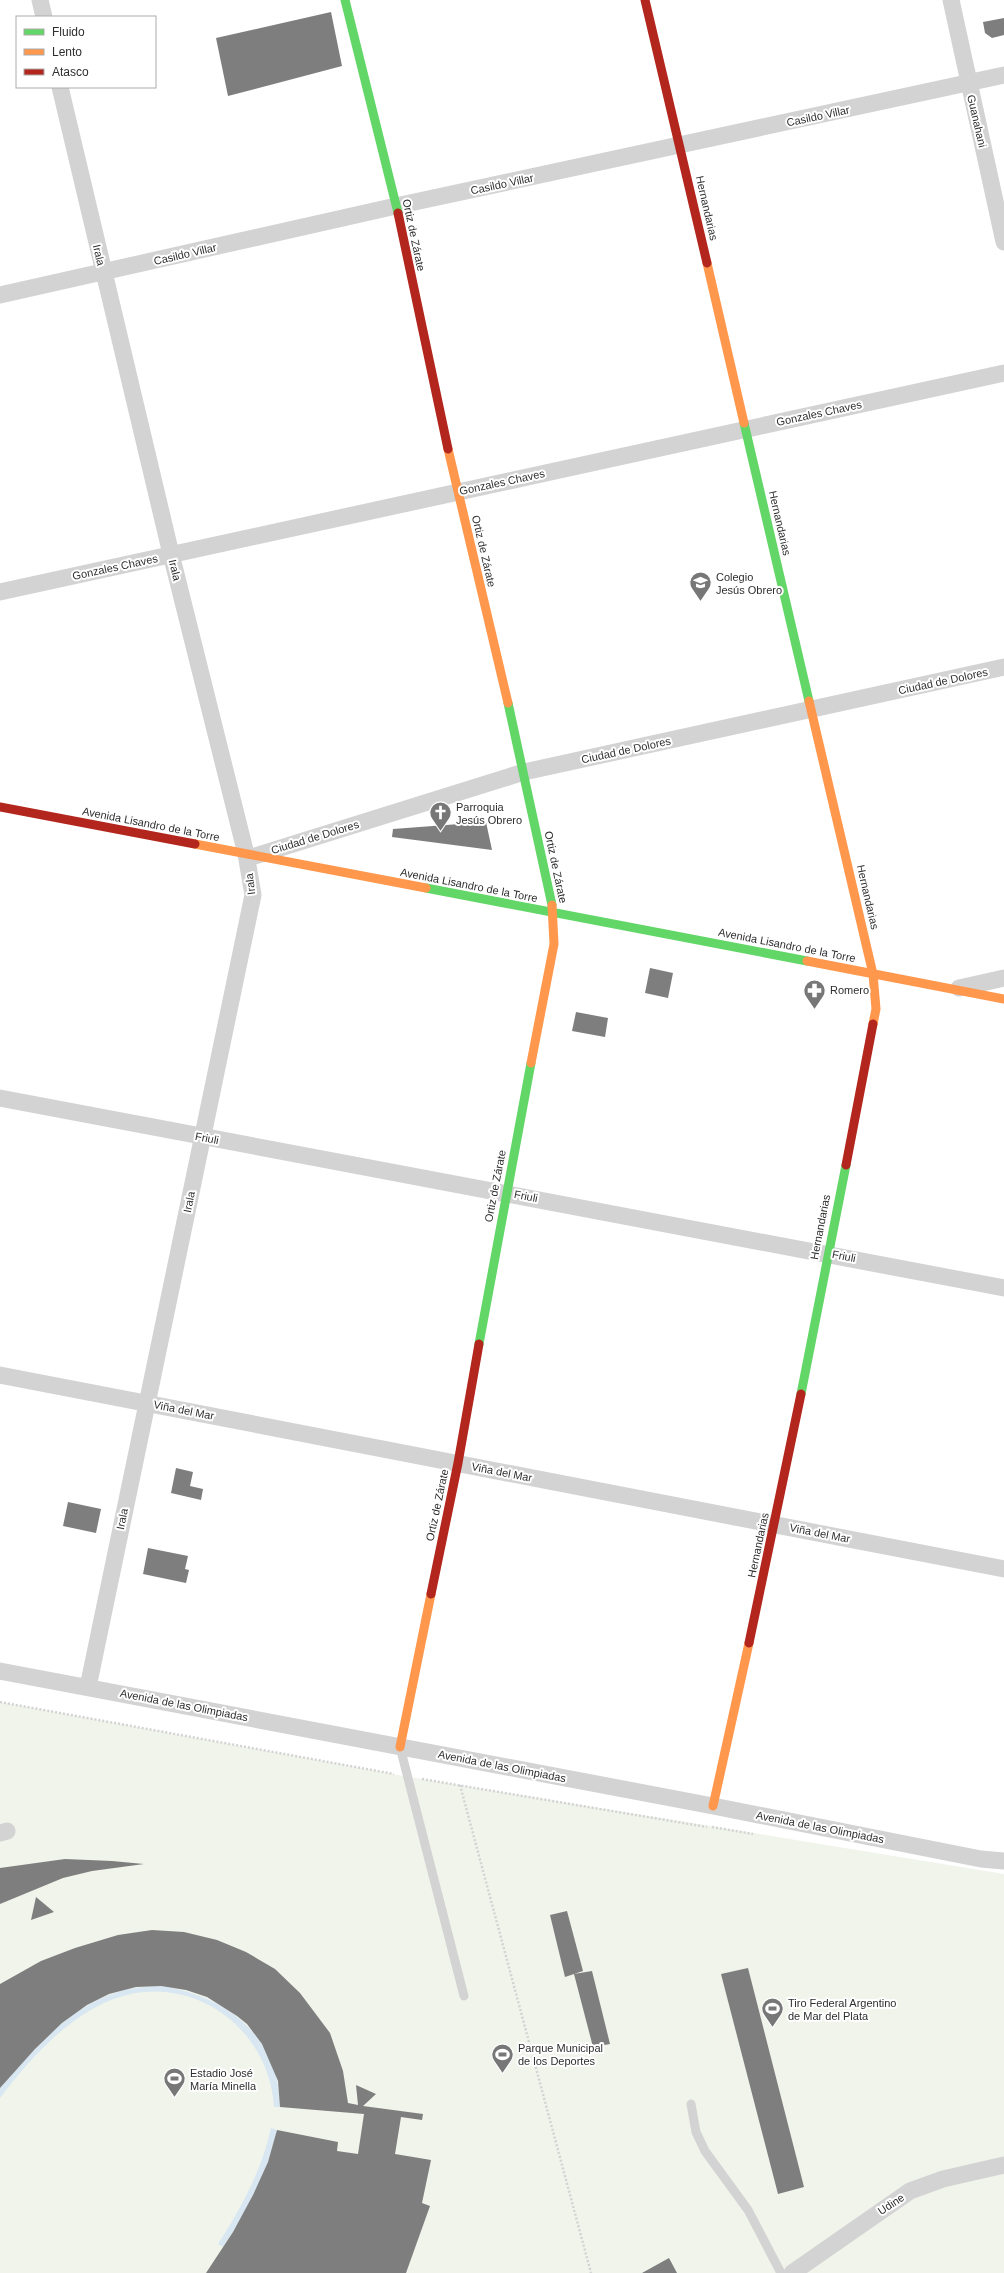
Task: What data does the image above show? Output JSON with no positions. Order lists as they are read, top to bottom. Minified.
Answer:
{"streets":{"street":["Casildo Villar","Guanahani","Hernandarias","Ortiz de Zárate","Irala","Gonzales Chaves","Ciudad de Dolores","Avenida Lisandro de la Torre","Friuli","Viña del Mar","Avenida de las Olimpiadas","Udine"]},"crossings":[["Casildo Villar","Guanahani"],["Casildo Villar","Hernandarias"],["Casildo Villar","Ortiz de Zárate"],["Casildo Villar","Irala"],["Hernandarias","Gonzales Chaves"],["Hernandarias","Ciudad de Dolores"],["Hernandarias","Avenida Lisandro de la Torre"],["Hernandarias","Friuli"],["Hernandarias","Viña del Mar"],["Hernandarias","Avenida de las Olimpiadas"],["Ortiz de Zárate","Gonzales Chaves"],["Ortiz de Zárate","Ciudad de Dolores"],["Ortiz de Zárate","Avenida Lisandro de la Torre"],["Ortiz de Zárate","Friuli"],["Ortiz de Zárate","Viña del Mar"],["Ortiz de Zárate","Avenida de las Olimpiadas"],["Irala","Gonzales Chaves"],["Irala","Ciudad de Dolores"],["Irala","Avenida Lisandro de la Torre"],["Irala","Friuli"],["Irala","Viña del Mar"],["Irala","Avenida de las Olimpiadas"],["Ciudad de Dolores","Avenida Lisandro de la Torre"]],"places":{"school or university":["Colegio Jesús Obrero"],"church":["Parroquia Jesús Obrero"],"pharmacy":["Romero"],"sports":["Tiro Federal Argentino de Mar del Plata","Parque Municipal de los Deportes","Estadio José María Minella"]},"legend":["Fluido","Lento","Atasco"]}
